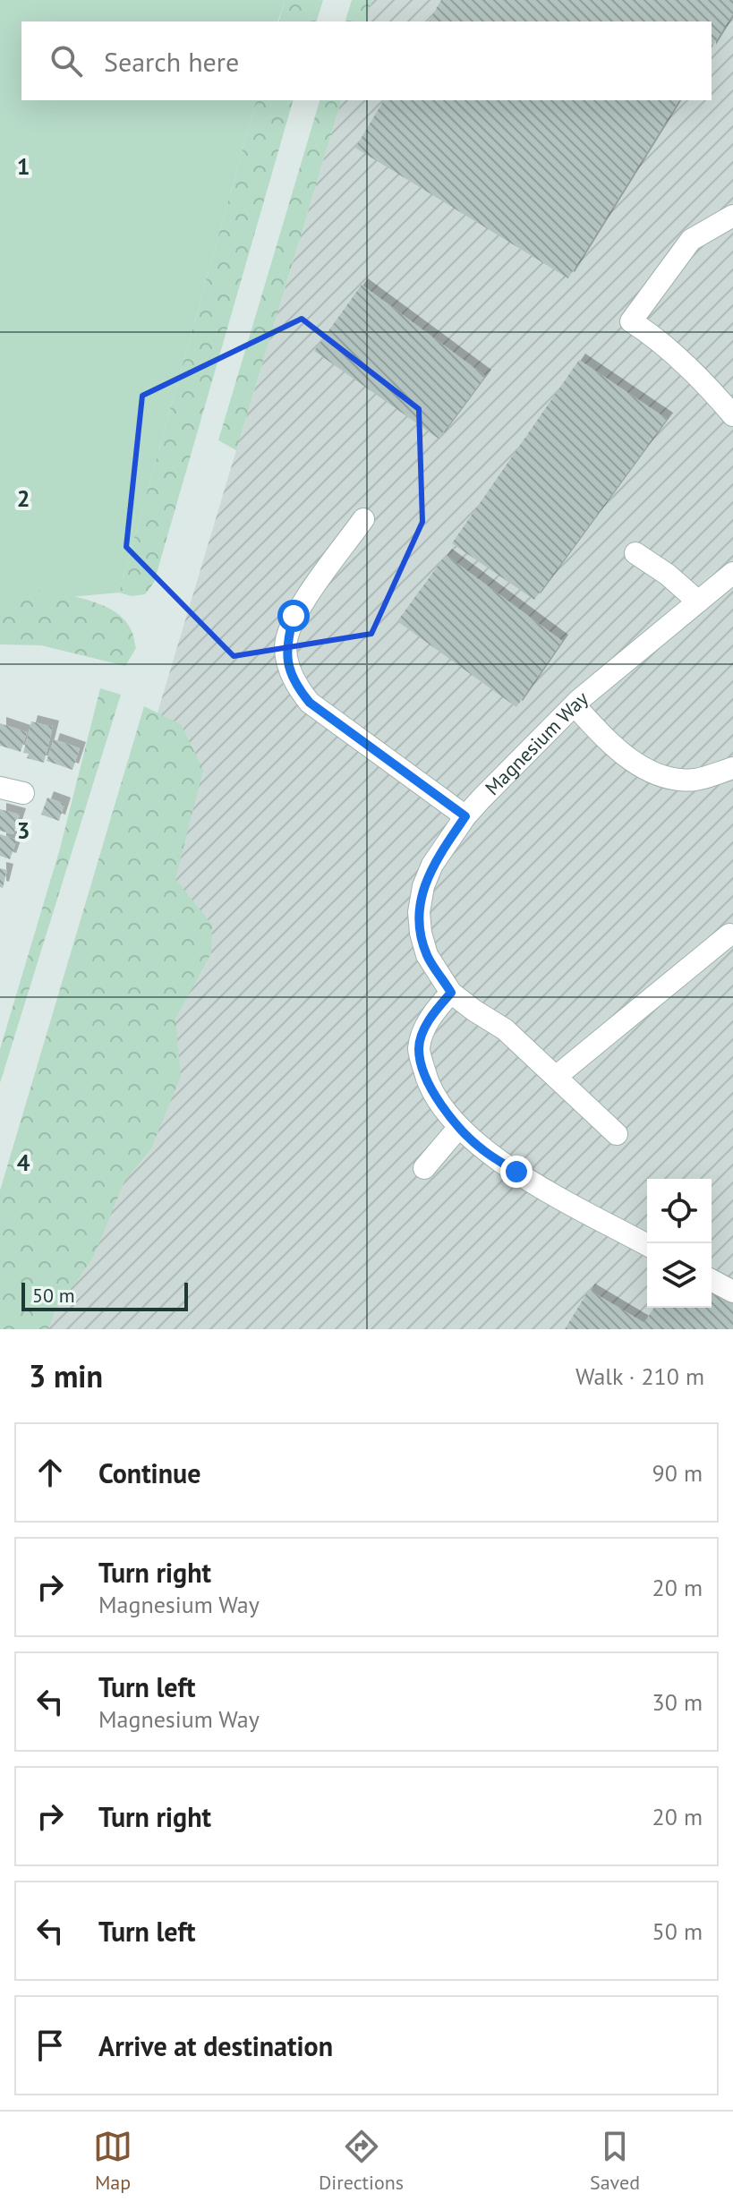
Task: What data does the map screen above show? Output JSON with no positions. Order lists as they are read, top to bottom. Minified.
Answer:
{"streets":{"street":["Magnesium Way"]},"scale_bar":"50 m","page":{"search":"Search here","scale":"50 m","heading":["3 min","Walk · 210 m"],"list":[["Continue","90 m"],["Turn right","Magnesium Way","20 m"],["Turn left","Magnesium Way","30 m"],["Turn right","20 m"],["Turn left","50 m"],"Arrive at destination"],"nav":["Map","Directions","Saved"]},"grid":{"rows":["1","2","3","4"]}}
